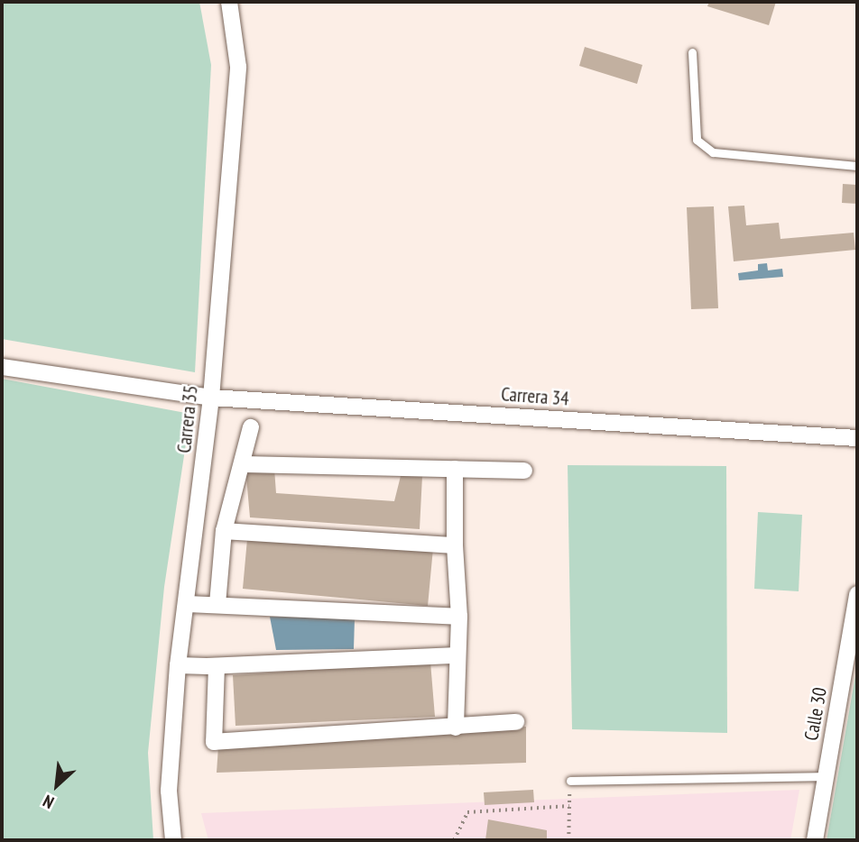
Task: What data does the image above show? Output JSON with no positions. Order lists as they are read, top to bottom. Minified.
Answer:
{"streets":{"street":["Carrera 34","Carrera 35","Calle 30"]},"crossings":[["Carrera 34","Carrera 35"]],"north":"bottom left"}
